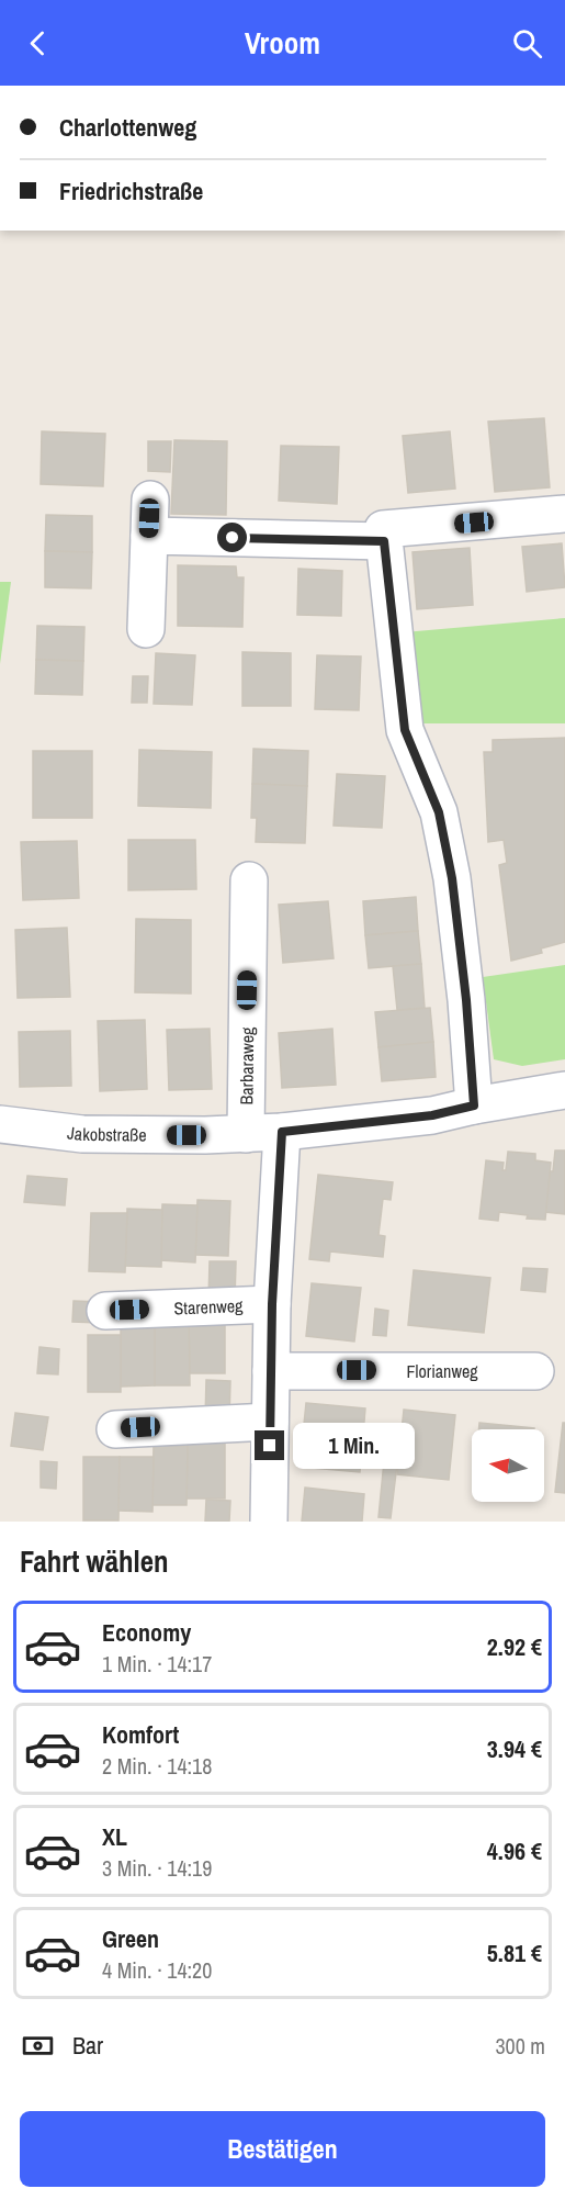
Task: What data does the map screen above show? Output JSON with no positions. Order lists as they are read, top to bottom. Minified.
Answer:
{"streets":{"street":["Barbaraweg","Jakobstraße","Starenweg","Florianweg"]},"crossings":[["Barbaraweg","Jakobstraße"]],"north":"left","page":{"header":"Vroom","banner":["Charlottenweg","Friedrichstraße"],"bubble":"1 Min.","heading":"Fahrt wählen","list":[{"name":"Economy","note":"1 Min. · 14:17","value":"2.92 €"},{"name":"Komfort","note":"2 Min. · 14:18","value":"3.94 €"},{"name":"XL","note":"3 Min. · 14:19","value":"4.96 €"},{"name":"Green","note":"4 Min. · 14:20","value":"5.81 €"}],"pay":["Bar","300 m"],"buttons":"Bestätigen"}}
